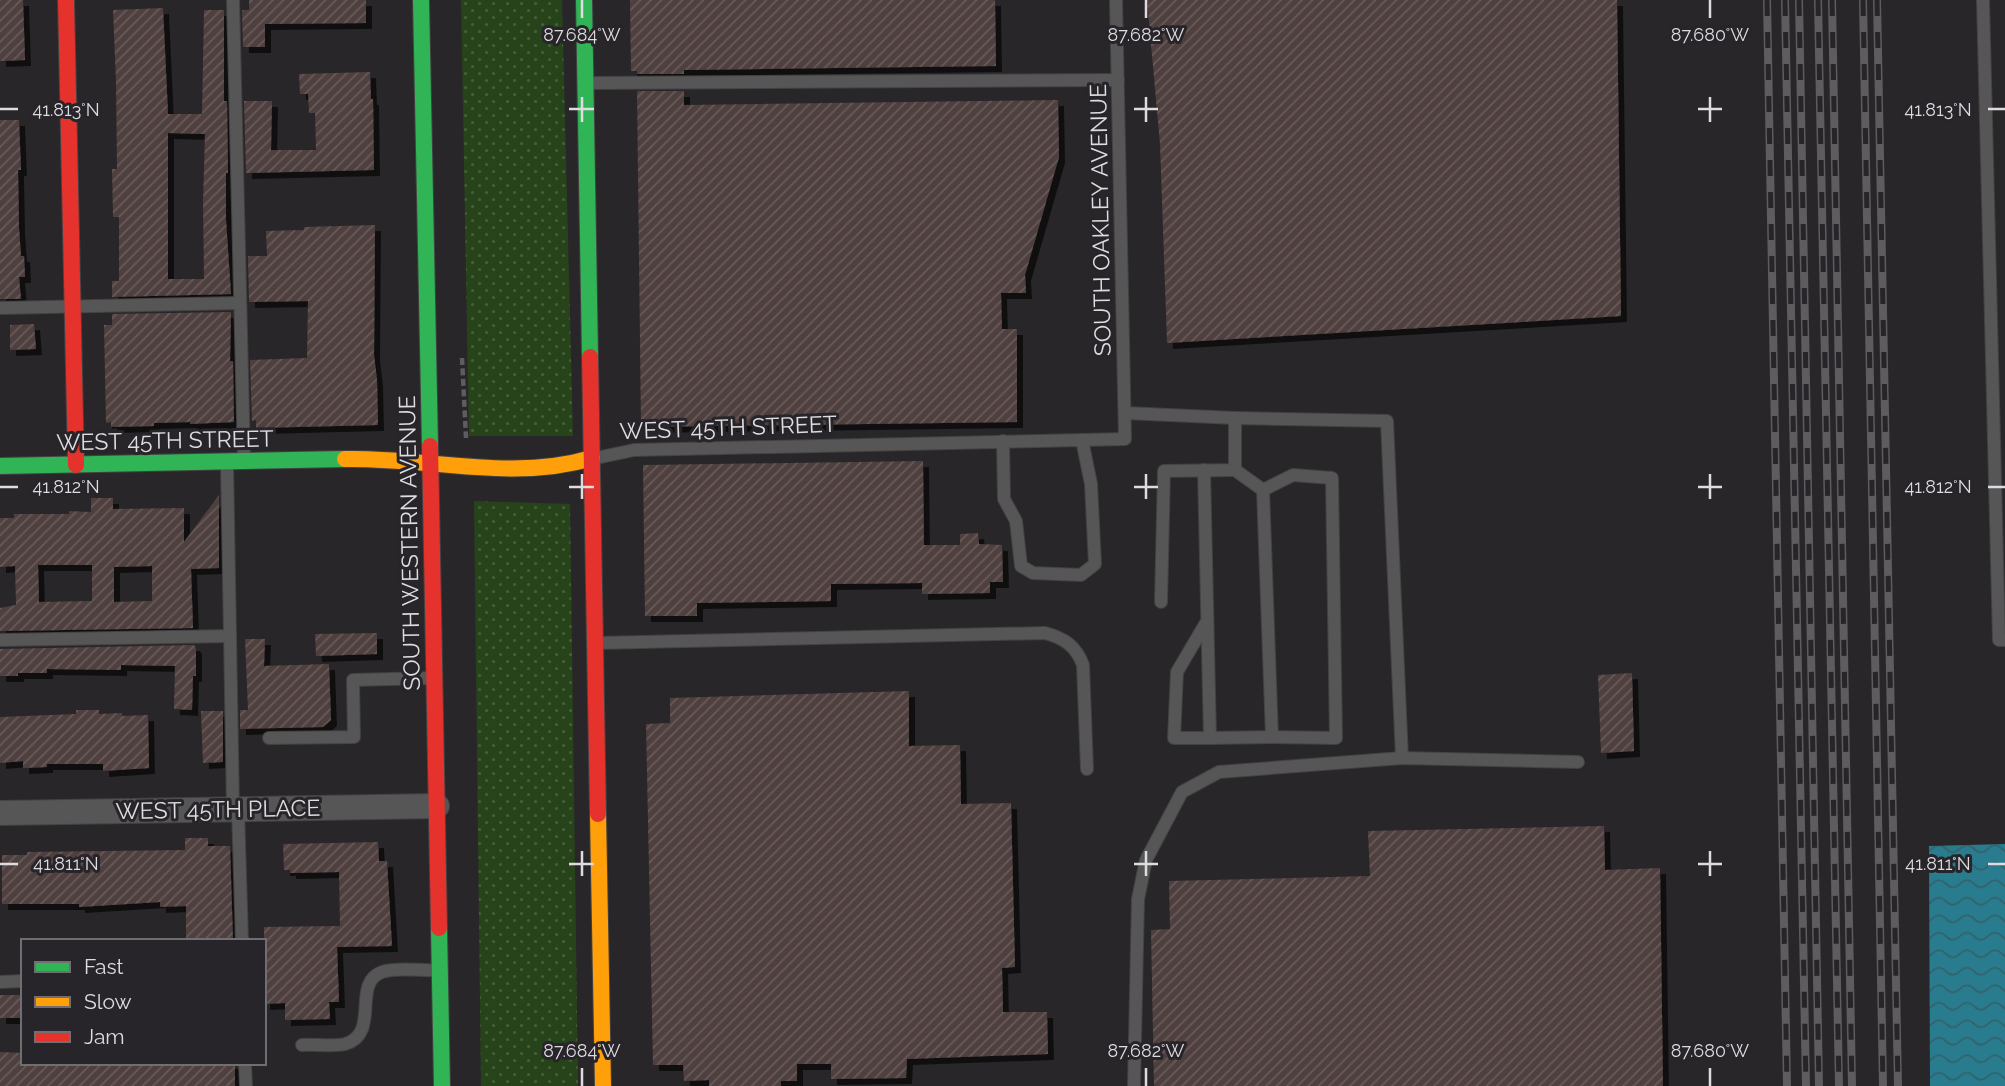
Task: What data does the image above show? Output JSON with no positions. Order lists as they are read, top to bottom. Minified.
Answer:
{"streets":{"street":["WEST 45TH STREET","SOUTH WESTERN AVENUE","WEST 45TH PLACE"],"lane":["SOUTH OAKLEY AVENUE"]},"crossings":[["SOUTH OAKLEY AVENUE","WEST 45TH STREET"],["WEST 45TH STREET","SOUTH WESTERN AVENUE"],["SOUTH WESTERN AVENUE","WEST 45TH PLACE"]],"legend":["Fast","Slow","Jam"],"coordinates":["87.684°W","87.682°W","87.680°W","41.813°N","41.812°N","41.811°N"]}
